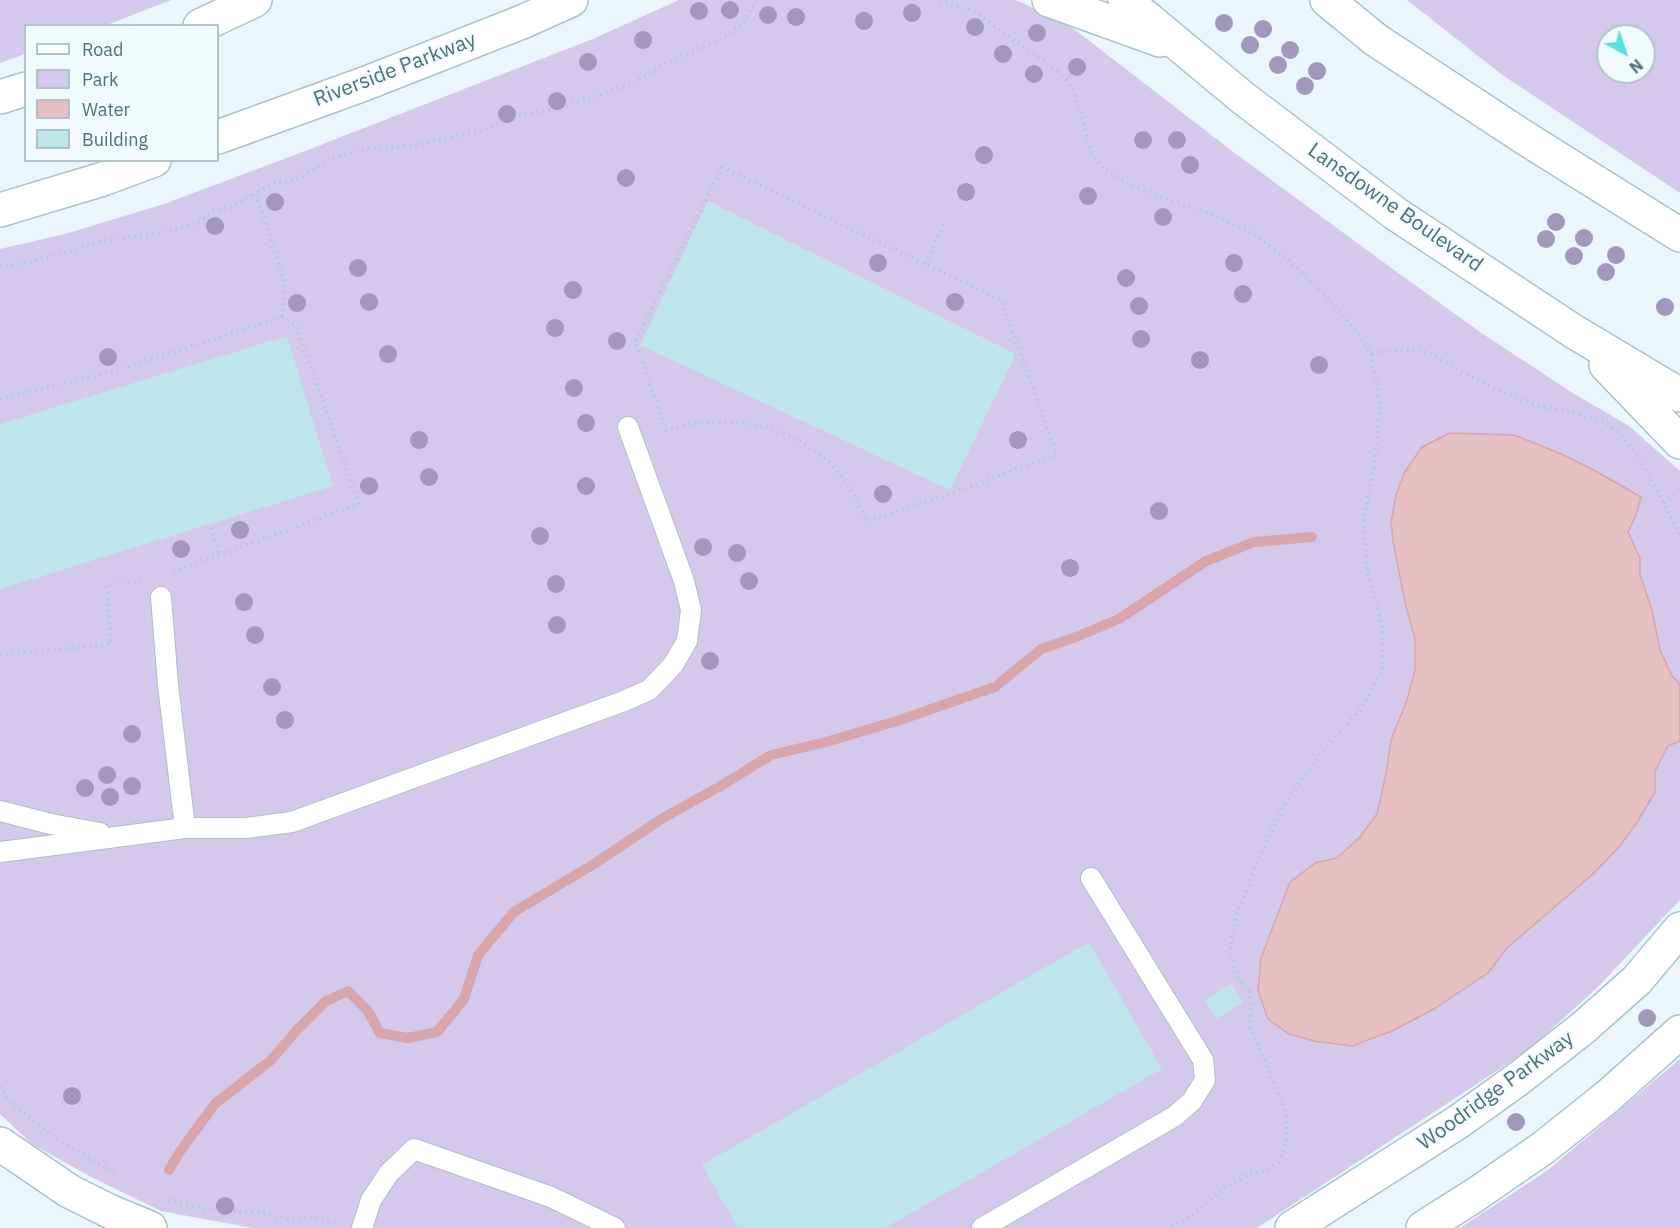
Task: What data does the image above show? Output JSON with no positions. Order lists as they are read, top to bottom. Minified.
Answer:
{"streets":{"street":["Riverside Parkway","Lansdowne Boulevard","Woodridge Parkway"]},"legend":["Road","Park","Water","Building"],"north":"bottom right"}
